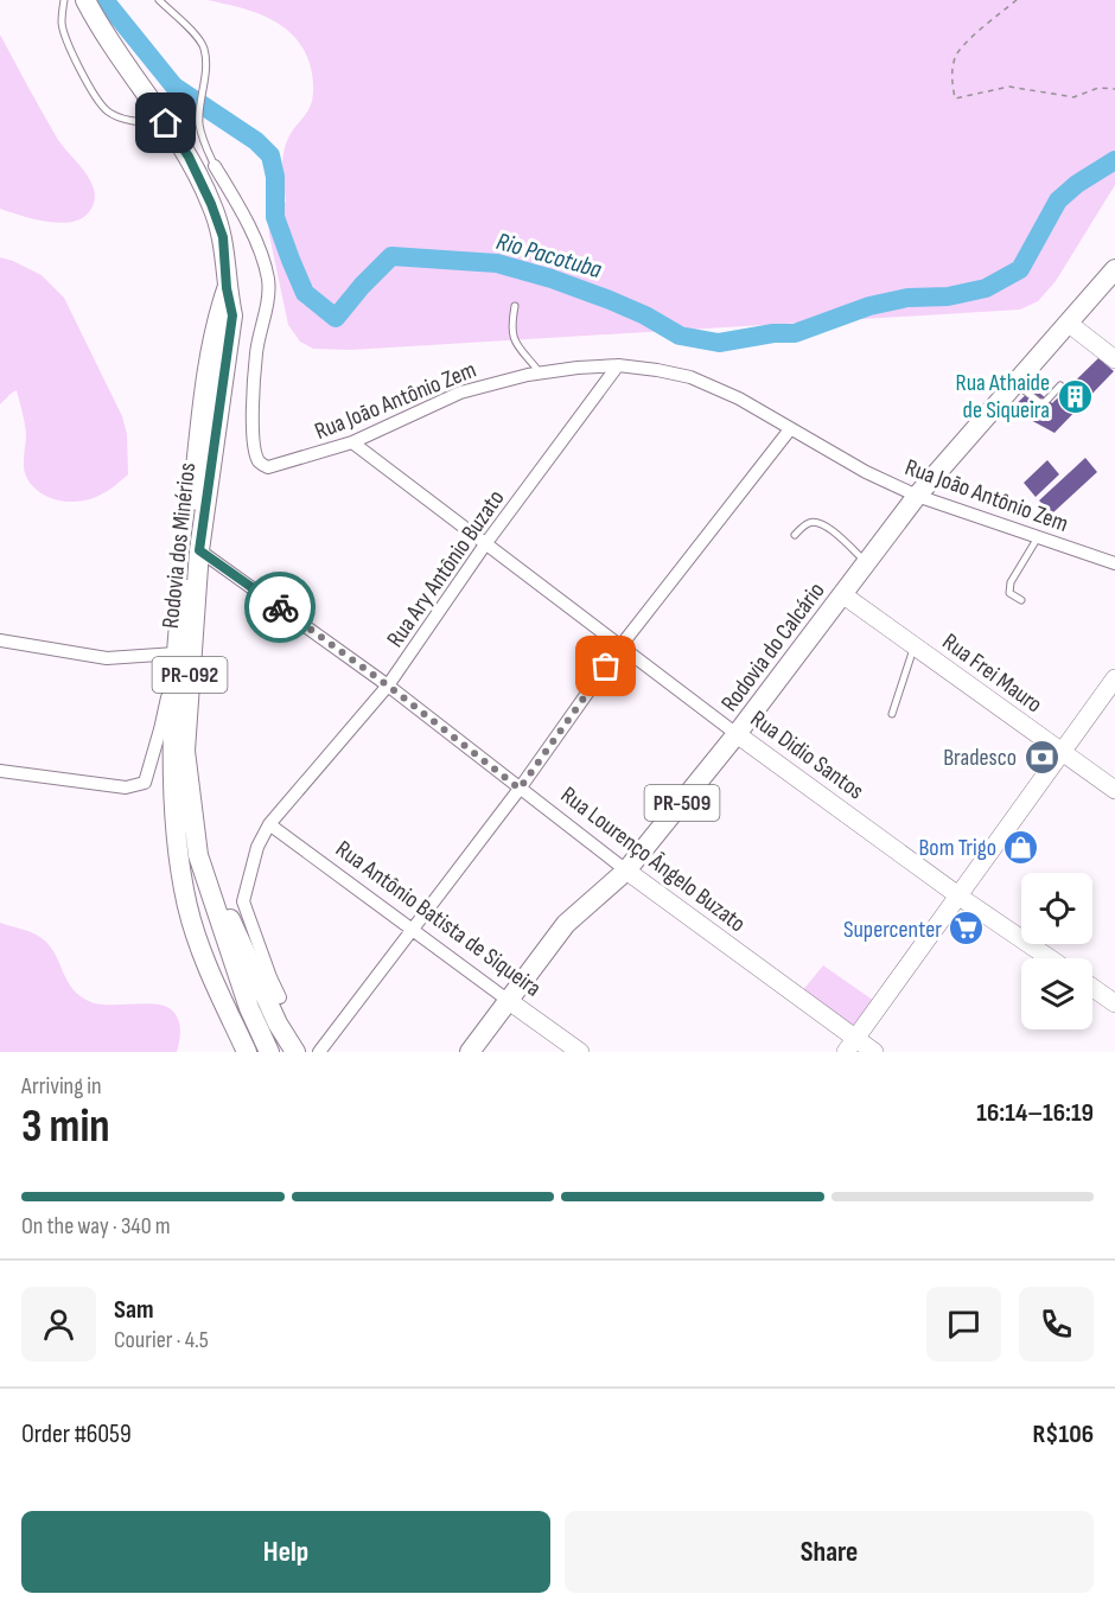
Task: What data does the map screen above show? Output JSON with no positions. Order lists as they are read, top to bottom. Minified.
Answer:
{"streets":{"main road":["Rodovia dos Minérios","Rodovia do Calcário","PR-092","PR-509"],"street":["Rua João Antônio Zem","Rua Ary Antônio Buzato","Rua Frei Mauro","Rua Didio Santos","Rua Lourenço Ângelo Buzato","Rua Antônio Batista de Siqueira"]},"crossings":[["Rua João Antônio Zem","Rua Ary Antônio Buzato"],["Rua João Antônio Zem","Rodovia do Calcário"],["Rua João Antônio Zem","Rua Didio Santos"],["Rodovia dos Minérios","Rua Lourenço Ângelo Buzato"],["Rua Ary Antônio Buzato","Rua Didio Santos"],["Rua Ary Antônio Buzato","Rua Lourenço Ângelo Buzato"],["Rua Ary Antônio Buzato","Rua Antônio Batista de Siqueira"],["Rodovia do Calcário","Rua Frei Mauro"],["Rodovia do Calcário","Rua Didio Santos"],["Rodovia do Calcário","Rua Lourenço Ângelo Buzato"],["Rodovia do Calcário","Rua Antônio Batista de Siqueira"]],"water":["Rio Pacotuba"],"places":{"building":["Rua Athaide de Siqueira"],"bank":["Bradesco"],"shop":["Bom Trigo"],"supermarket":["Supercenter"]},"page":{"heading":["3 min","Arriving in","16:14–16:19"],"panel":["Sam","Courier · 4.5","Order #6059","R$106"],"bar":"On the way · 340 m","buttons":["Help","Share"]}}
